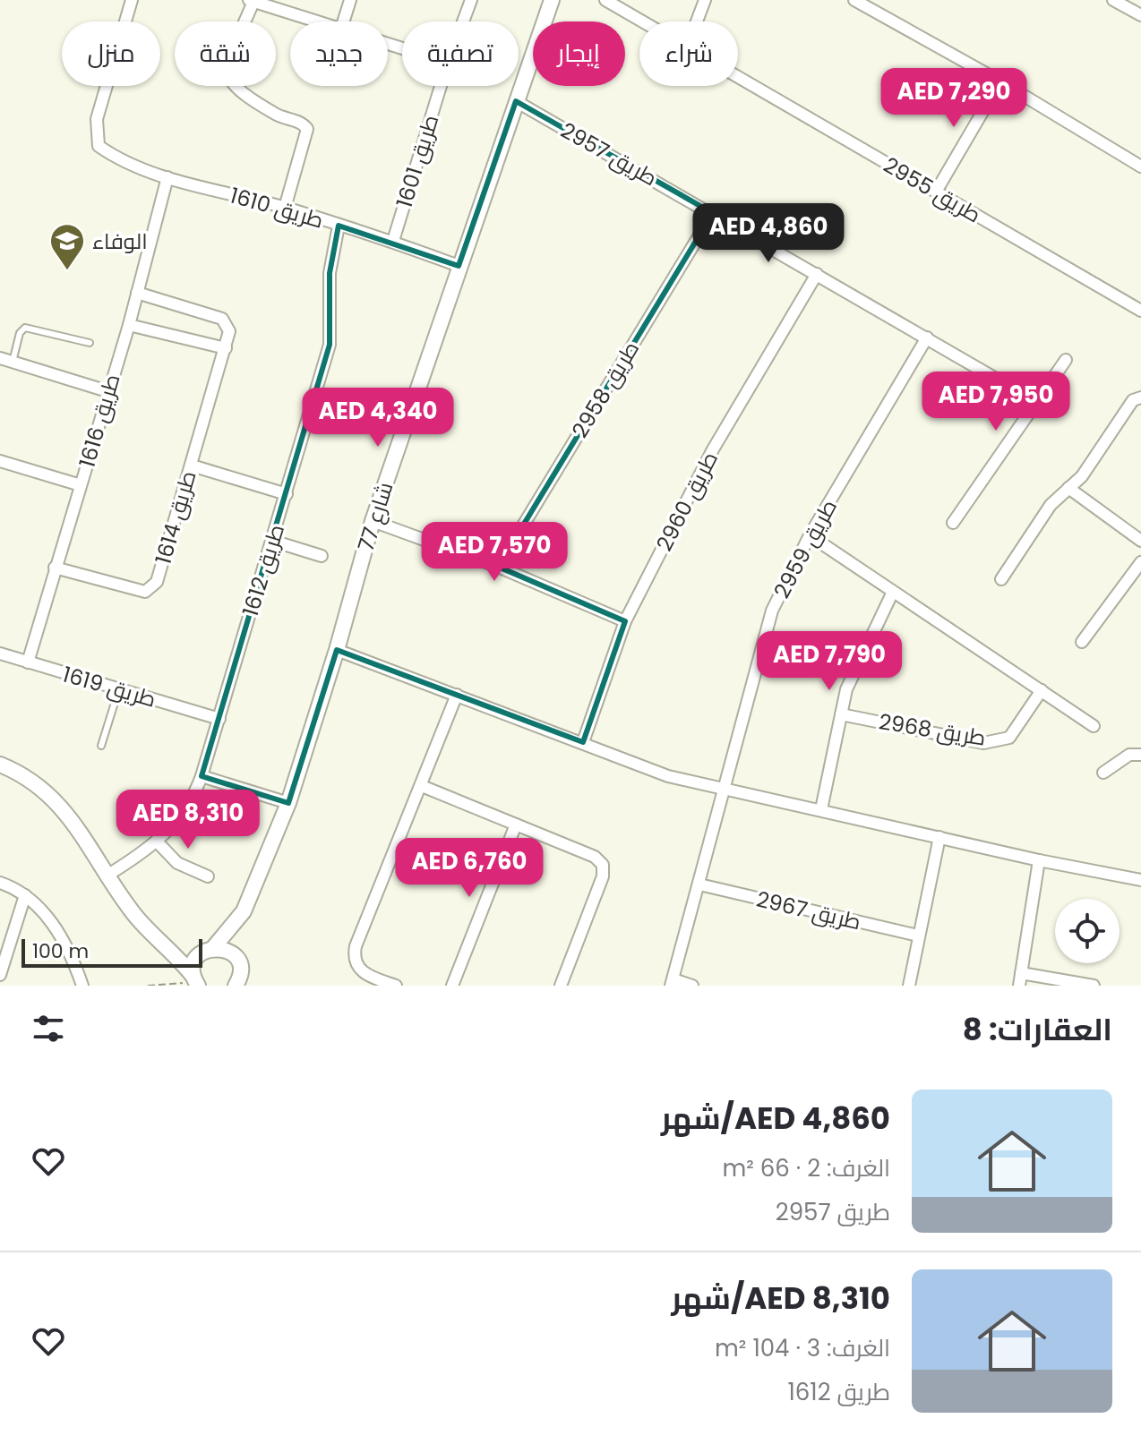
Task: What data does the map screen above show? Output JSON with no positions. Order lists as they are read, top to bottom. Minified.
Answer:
{"streets":{"street":["طريق 2957","طريق 1601","طريق 2955","طريق 1610","طريق 2958","طريق 1616","طريق 2960","شارع 77","طريق 1614","طريق 2959","طريق 1612","طريق 1619","طريق 2968","طريق 2967"]},"crossings":[["طريق 2957","طريق 2958"],["طريق 2957","طريق 2960"],["طريق 2957","شارع 77"],["طريق 2957","طريق 2959"],["طريق 1601","طريق 1610"],["طريق 1610","طريق 1616"],["طريق 1610","شارع 77"],["طريق 1610","طريق 1612"],["طريق 1616","طريق 1614"],["طريق 1616","طريق 1619"],["طريق 2959","طريق 2967"],["طريق 1612","طريق 1619"]],"places":{"school or university":["الوفاء"]},"scale_bar":"100 m","page":{"chip":["شراء","إيجار","تصفية","جديد","شقة","منزل"],"price":["AED 7,290","AED 4,860","AED 7,950","AED 4,340","AED 7,570","AED 7,790","AED 8,310","AED 6,760"],"scale":"100 m","heading":"العقارات: 8","list":[{"name":"AED 4,860/شهر","note":"الغرف: 2 · 66 m² · طريق 2957"},{"name":"AED 8,310/شهر","note":"الغرف: 3 · 104 m² · طريق 1612"}]}}
